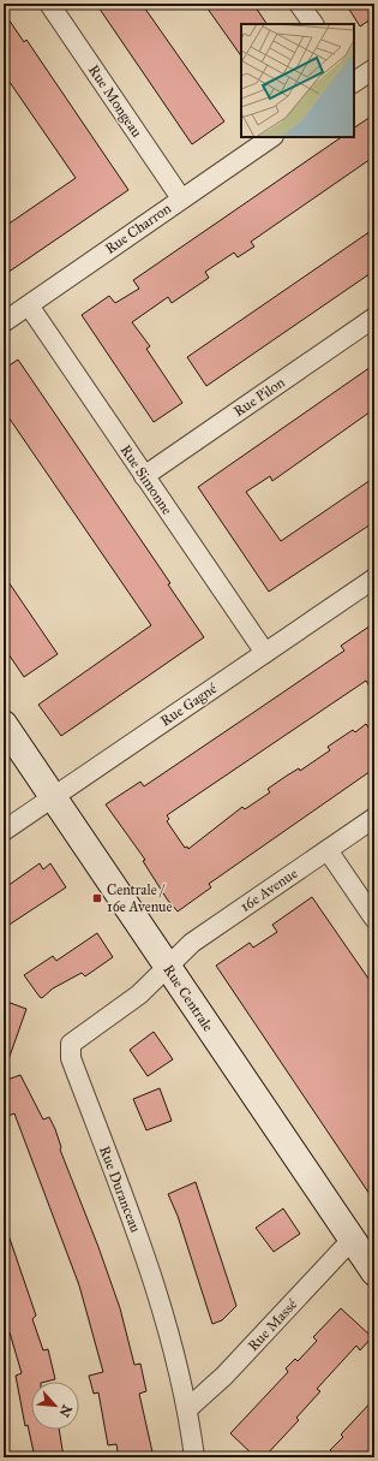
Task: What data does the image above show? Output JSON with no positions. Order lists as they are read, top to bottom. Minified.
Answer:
{"streets":{"street":["Rue Mongeau","Rue Charron","Rue Pilon","Rue Simonne","Rue Gagné","16e Avenue","Rue Centrale","Rue Duranceau","Rue Massé"]},"crossings":[["Rue Mongeau","Rue Charron"],["Rue Charron","Rue Simonne"],["Rue Pilon","Rue Simonne"],["Rue Simonne","Rue Gagné"],["Rue Gagné","Rue Centrale"],["16e Avenue","Rue Centrale"],["16e Avenue","Rue Duranceau"],["Rue Centrale","Rue Duranceau"],["Rue Centrale","Rue Massé"],["Rue Duranceau","Rue Massé"]],"places":{"transit":["Centrale / 16e Avenue"]},"north":"bottom right"}
